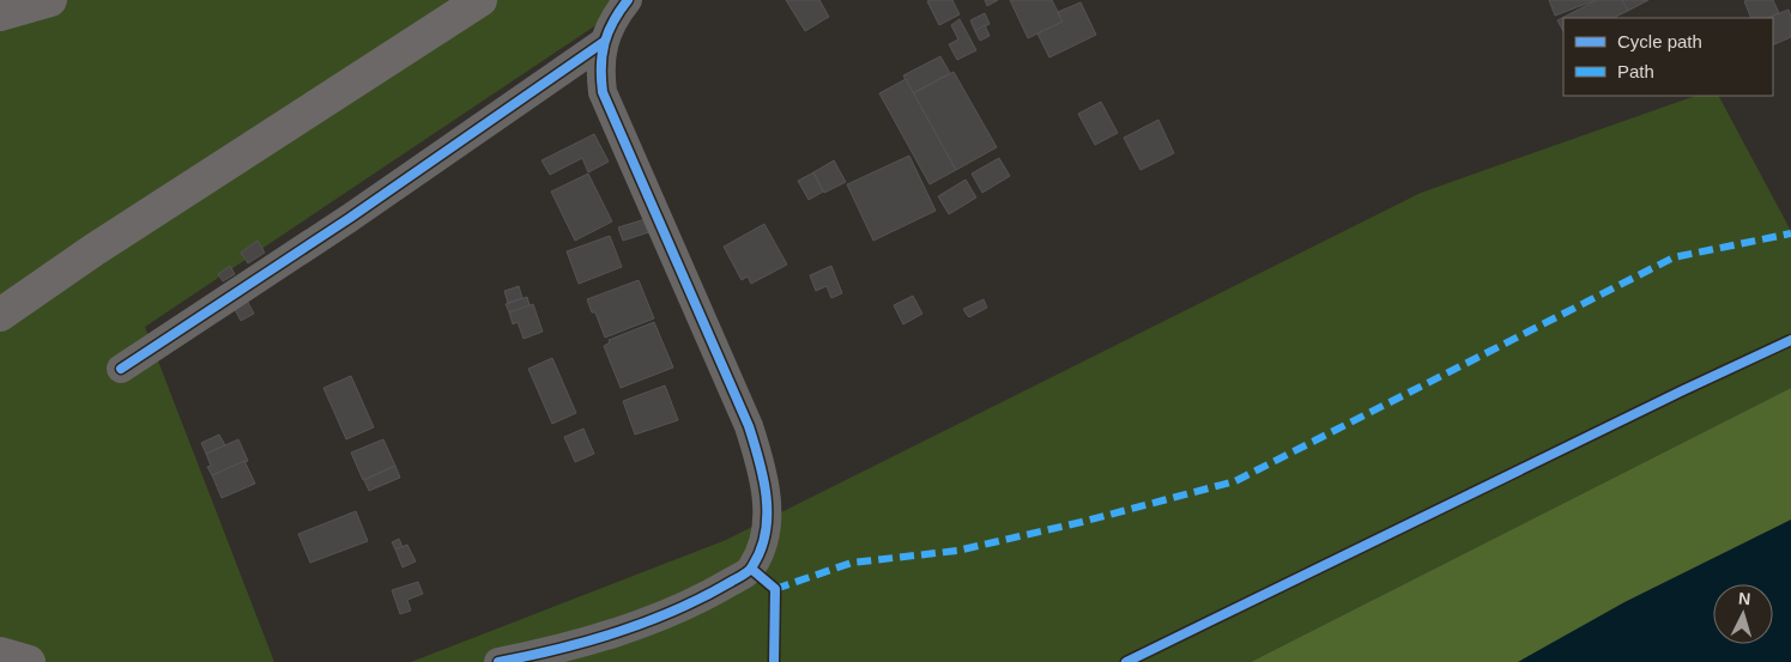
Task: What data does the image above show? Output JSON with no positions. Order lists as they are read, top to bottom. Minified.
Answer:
{"legend":["Cycle path","Path"],"north":"top"}
